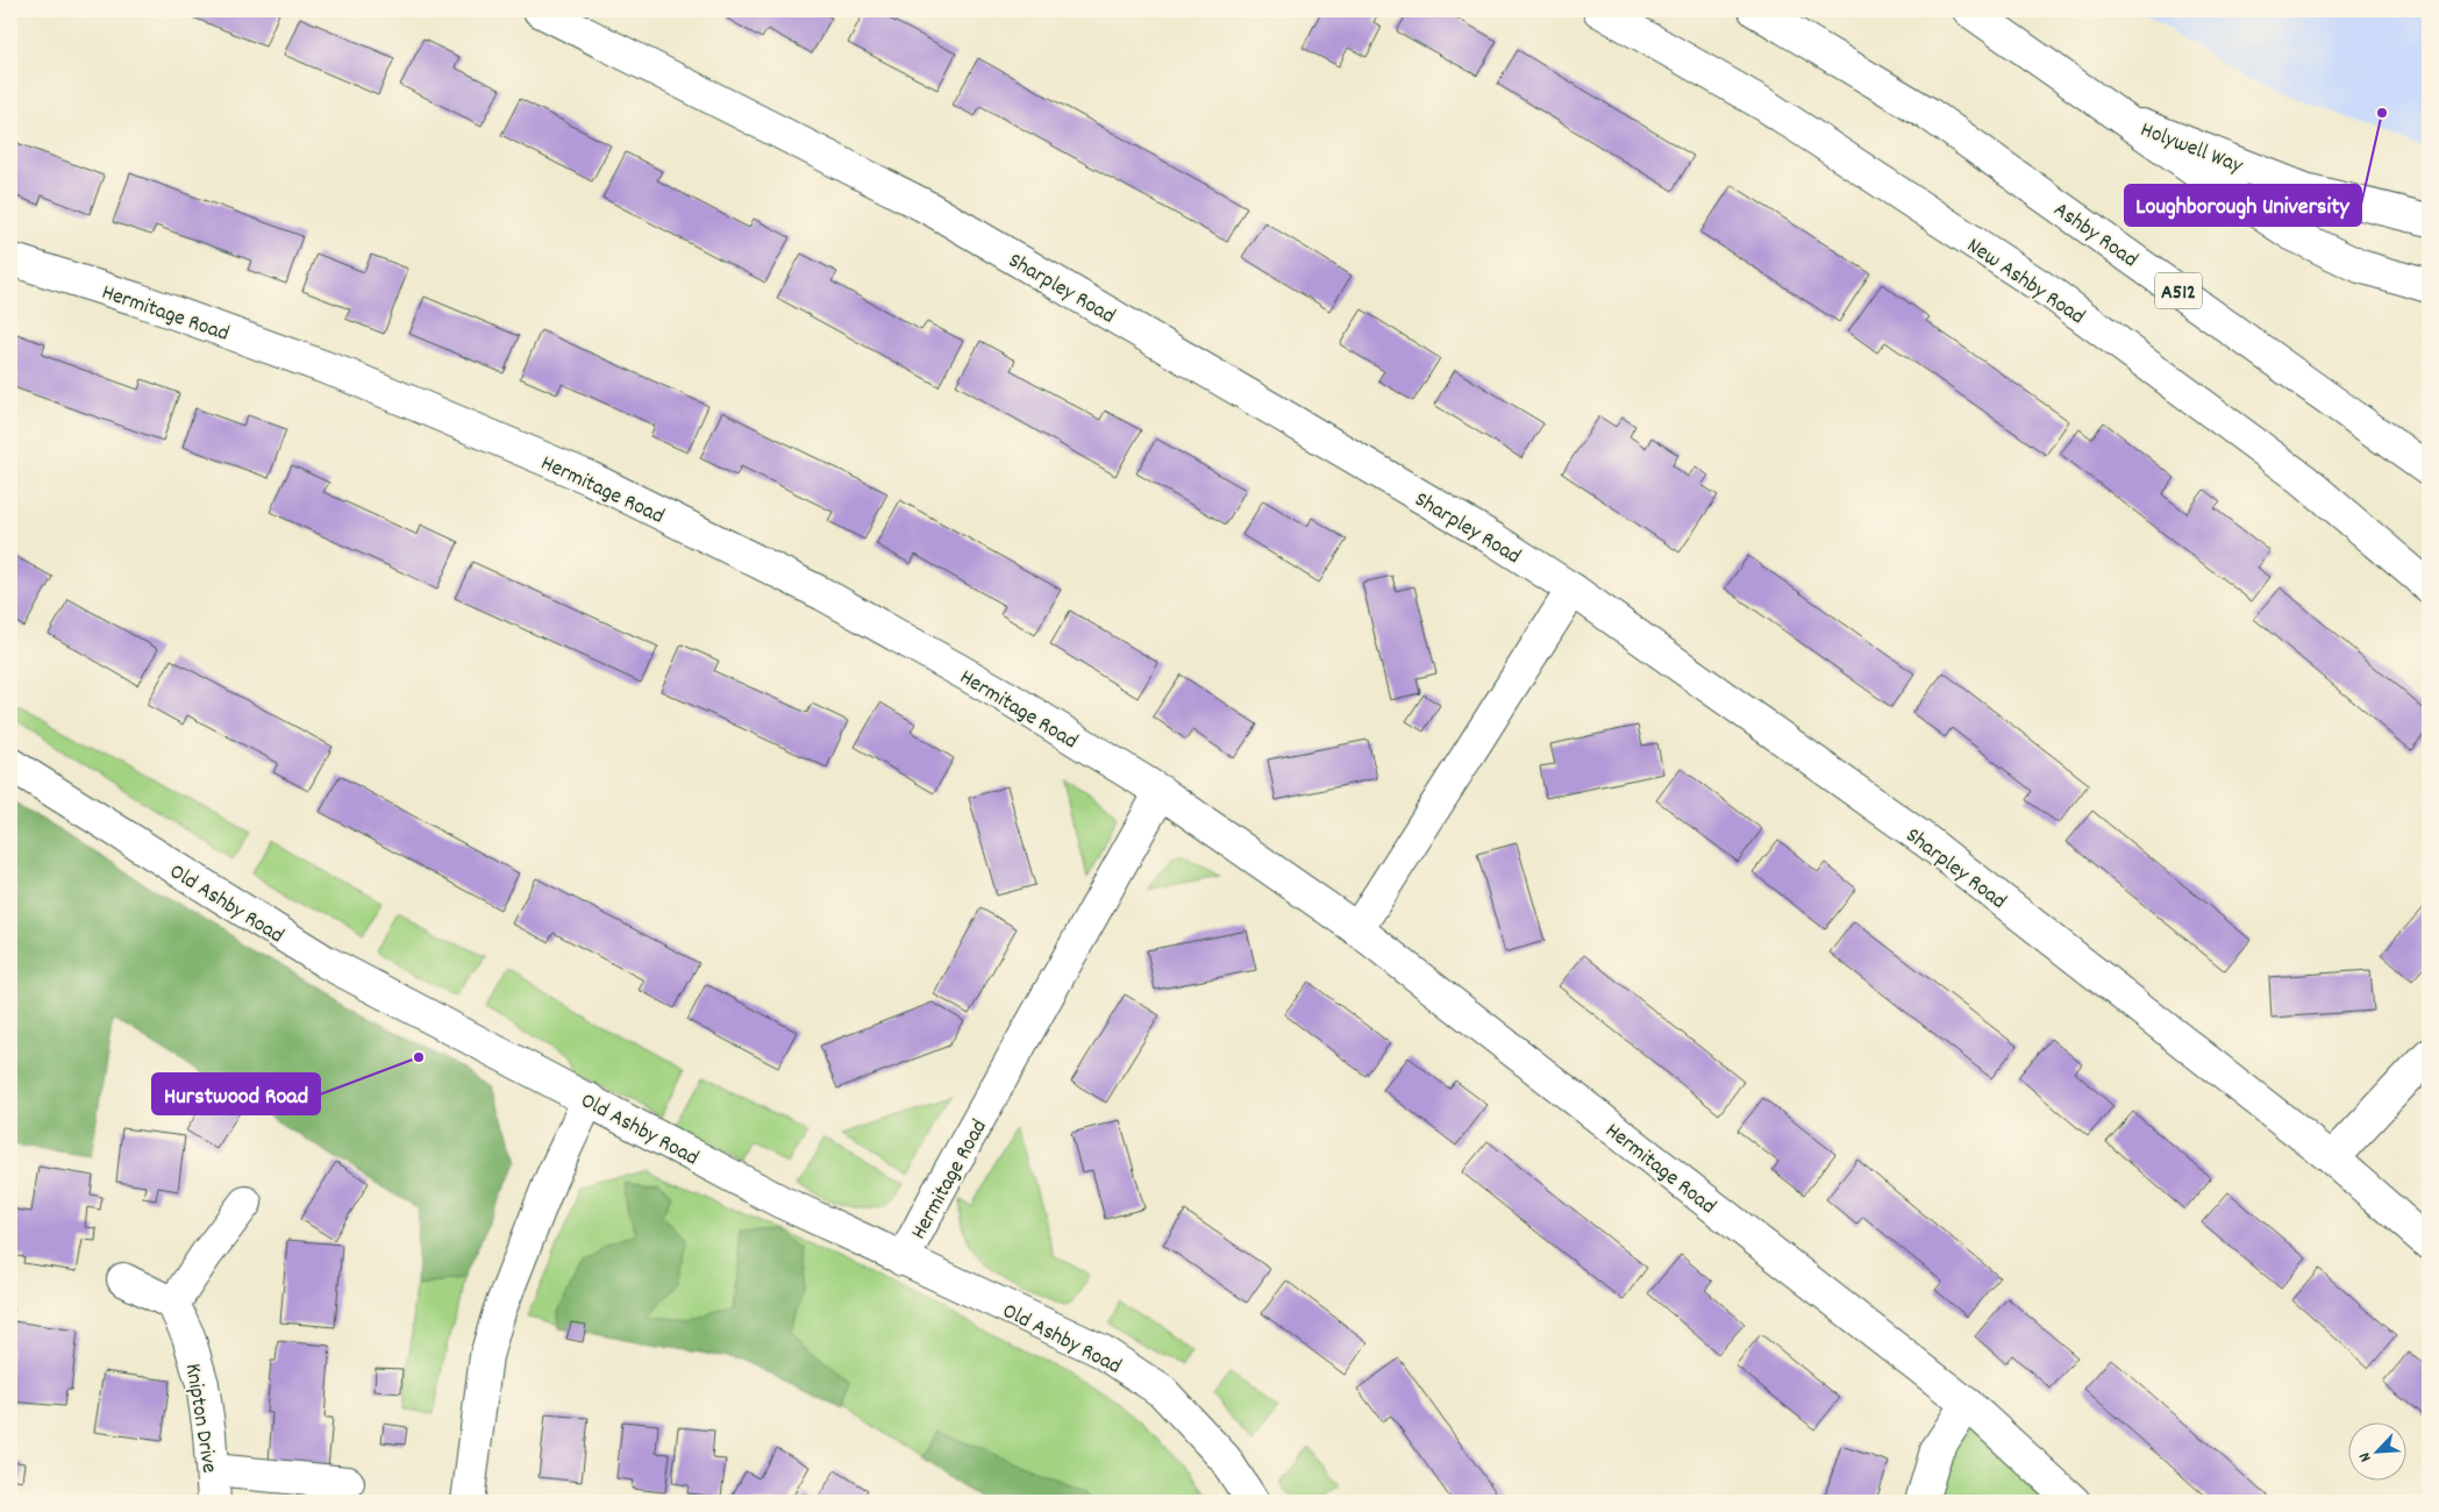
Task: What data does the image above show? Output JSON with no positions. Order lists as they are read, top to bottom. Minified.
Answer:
{"streets":{"street":["Holywell Way","Ashby Road","New Ashby Road","Sharpley Road","A512","Hermitage Road","Old Ashby Road","Knipton Drive"]},"crossings":[["Hermitage Road","Old Ashby Road"]],"places":["Loughborough University","Hurstwood Road"],"north":"bottom left"}
